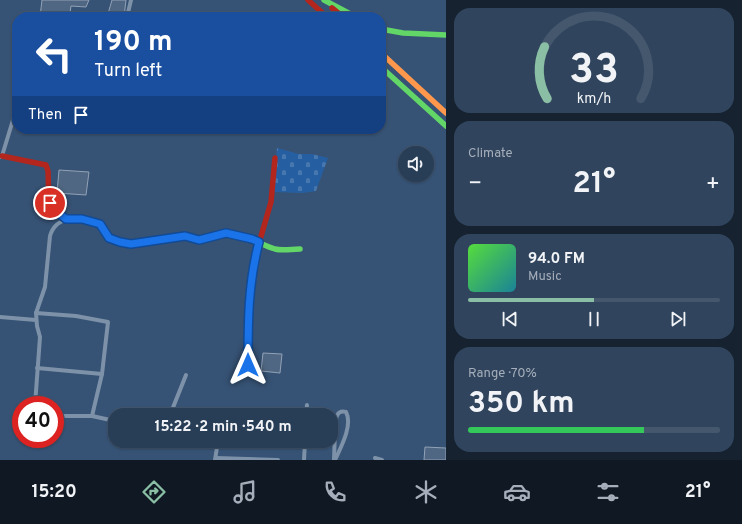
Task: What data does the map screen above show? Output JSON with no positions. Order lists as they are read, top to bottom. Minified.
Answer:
{"page":{"turn":["190 m","Turn left"],"then":"Then","tile":["Climate",["Range · 70%","350 km"]],"heat":["−","21°","+"],"song":["94.0 FM","Music"],"limit":"40","trip":"15:22 · 2 min · 540 m","tabs":["15:20","21°"],"gauge":["33","km/h"]}}
